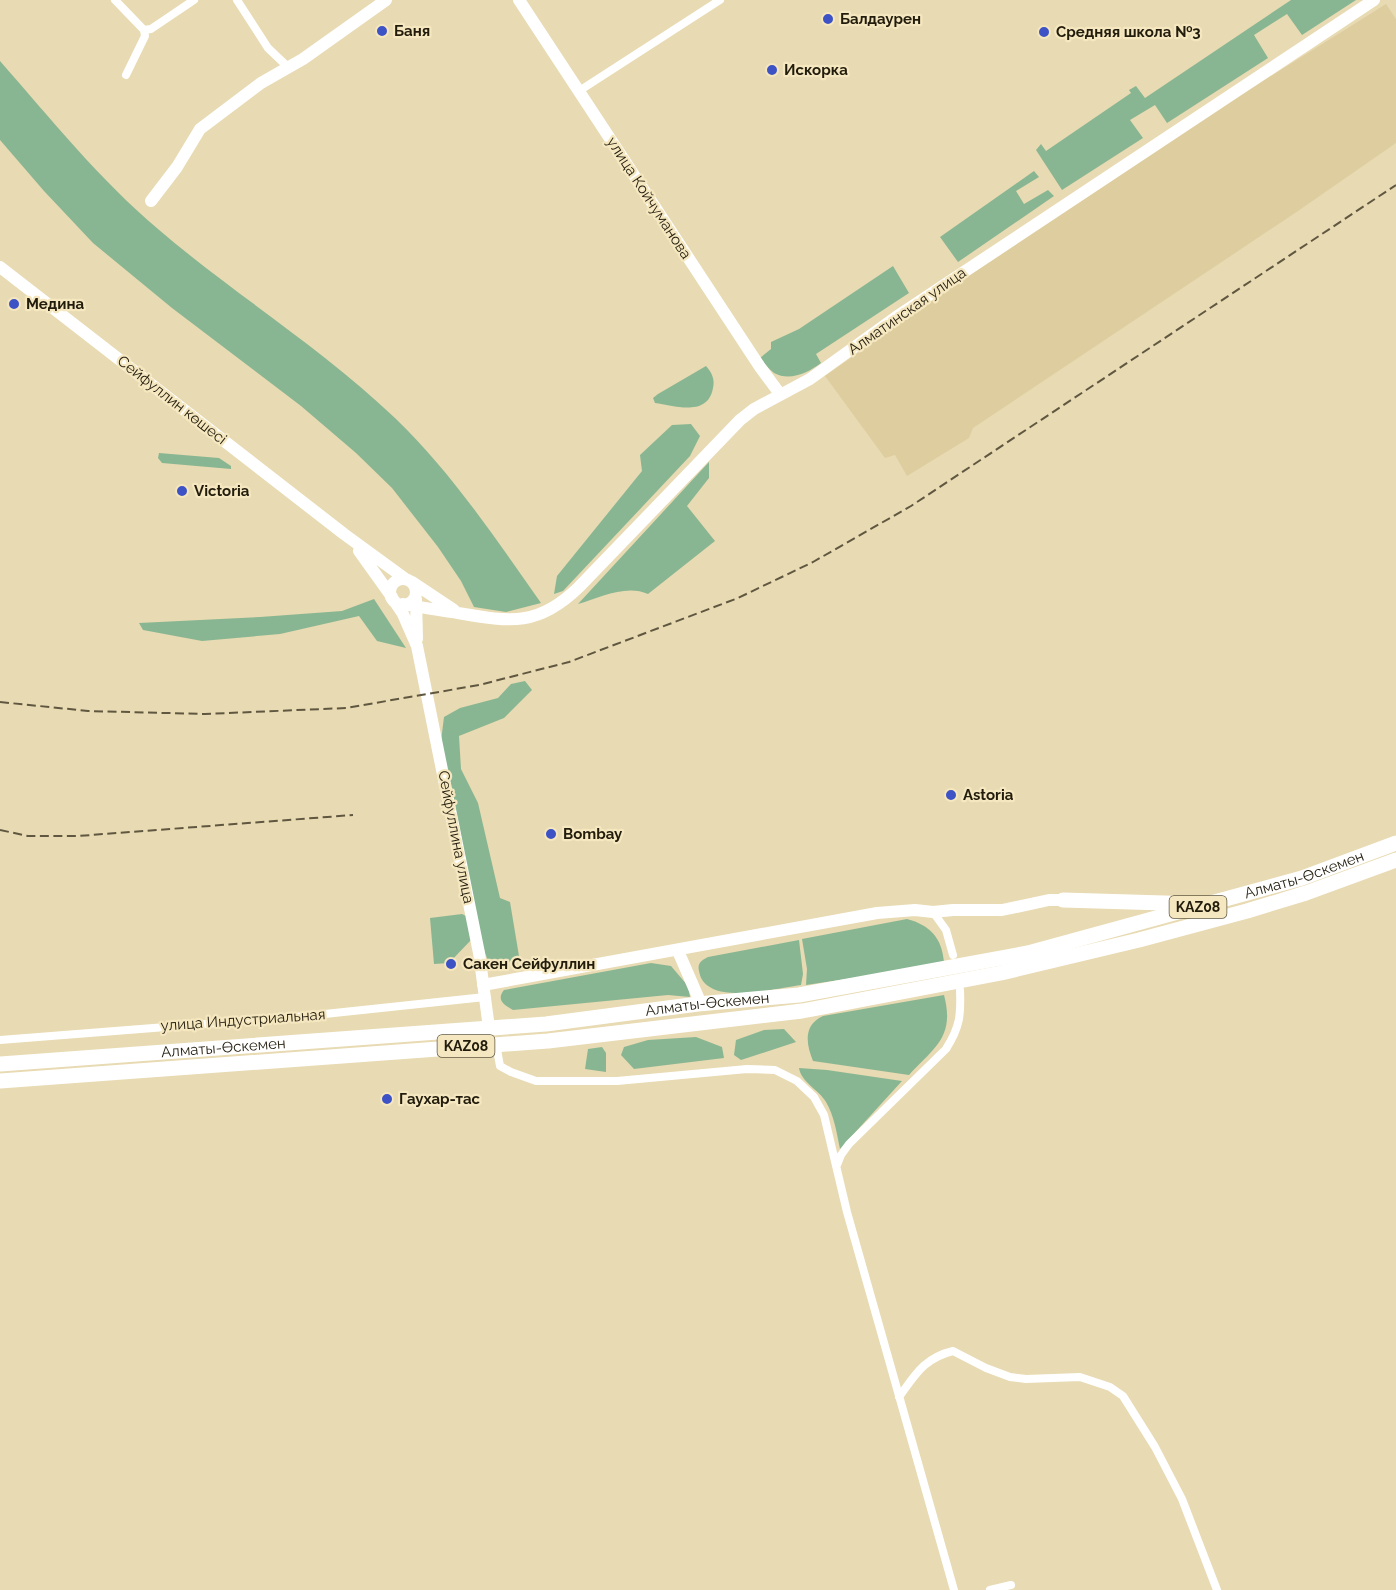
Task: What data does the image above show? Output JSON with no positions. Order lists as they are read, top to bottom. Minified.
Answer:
{"streets":{"highway":["Алматы-Өскемен","KAZ08"],"street":["улица Койчуманова","Алматинская улица","Сейфуллин көшесі","Сейфуллина улица","улица Индустриальная"]},"crossings":[["улица Койчуманова","Алматинская улица"],["Сейфуллина улица","Алматы-Өскемен"],["Сейфуллина улица","улица Индустриальная"]],"places":["Балдаурен","Баня","Средняя школа №3","Искоркa","Медина","Victoria","Astoria","Bombay","Сакен Сейфуллин","Гаухар-тас"]}
